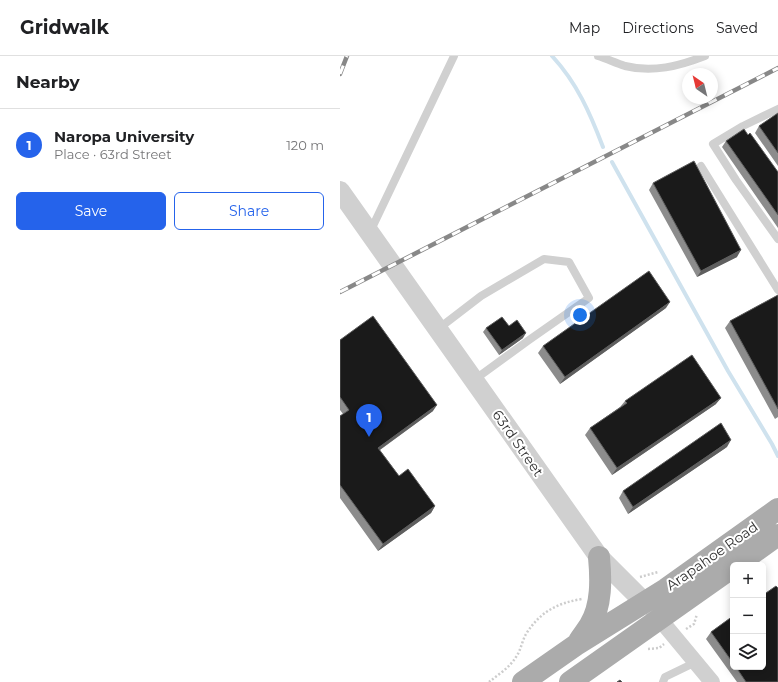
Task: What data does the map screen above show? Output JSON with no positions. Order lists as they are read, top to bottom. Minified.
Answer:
{"streets":{"main road":["Arapahoe Road"],"street":["63rd Street"]},"crossings":[["63rd Street","Arapahoe Road"]],"north":"top left","page":{"header":"Gridwalk","nav":["Map","Directions","Saved"],"heading":"Nearby","list":[{"mark":"1","name":"Naropa University","note":"Place · 63rd Street","value":"120 m"}],"buttons":["Save","Share"],"pins":"1","map_buttons":["+","−"]}}
